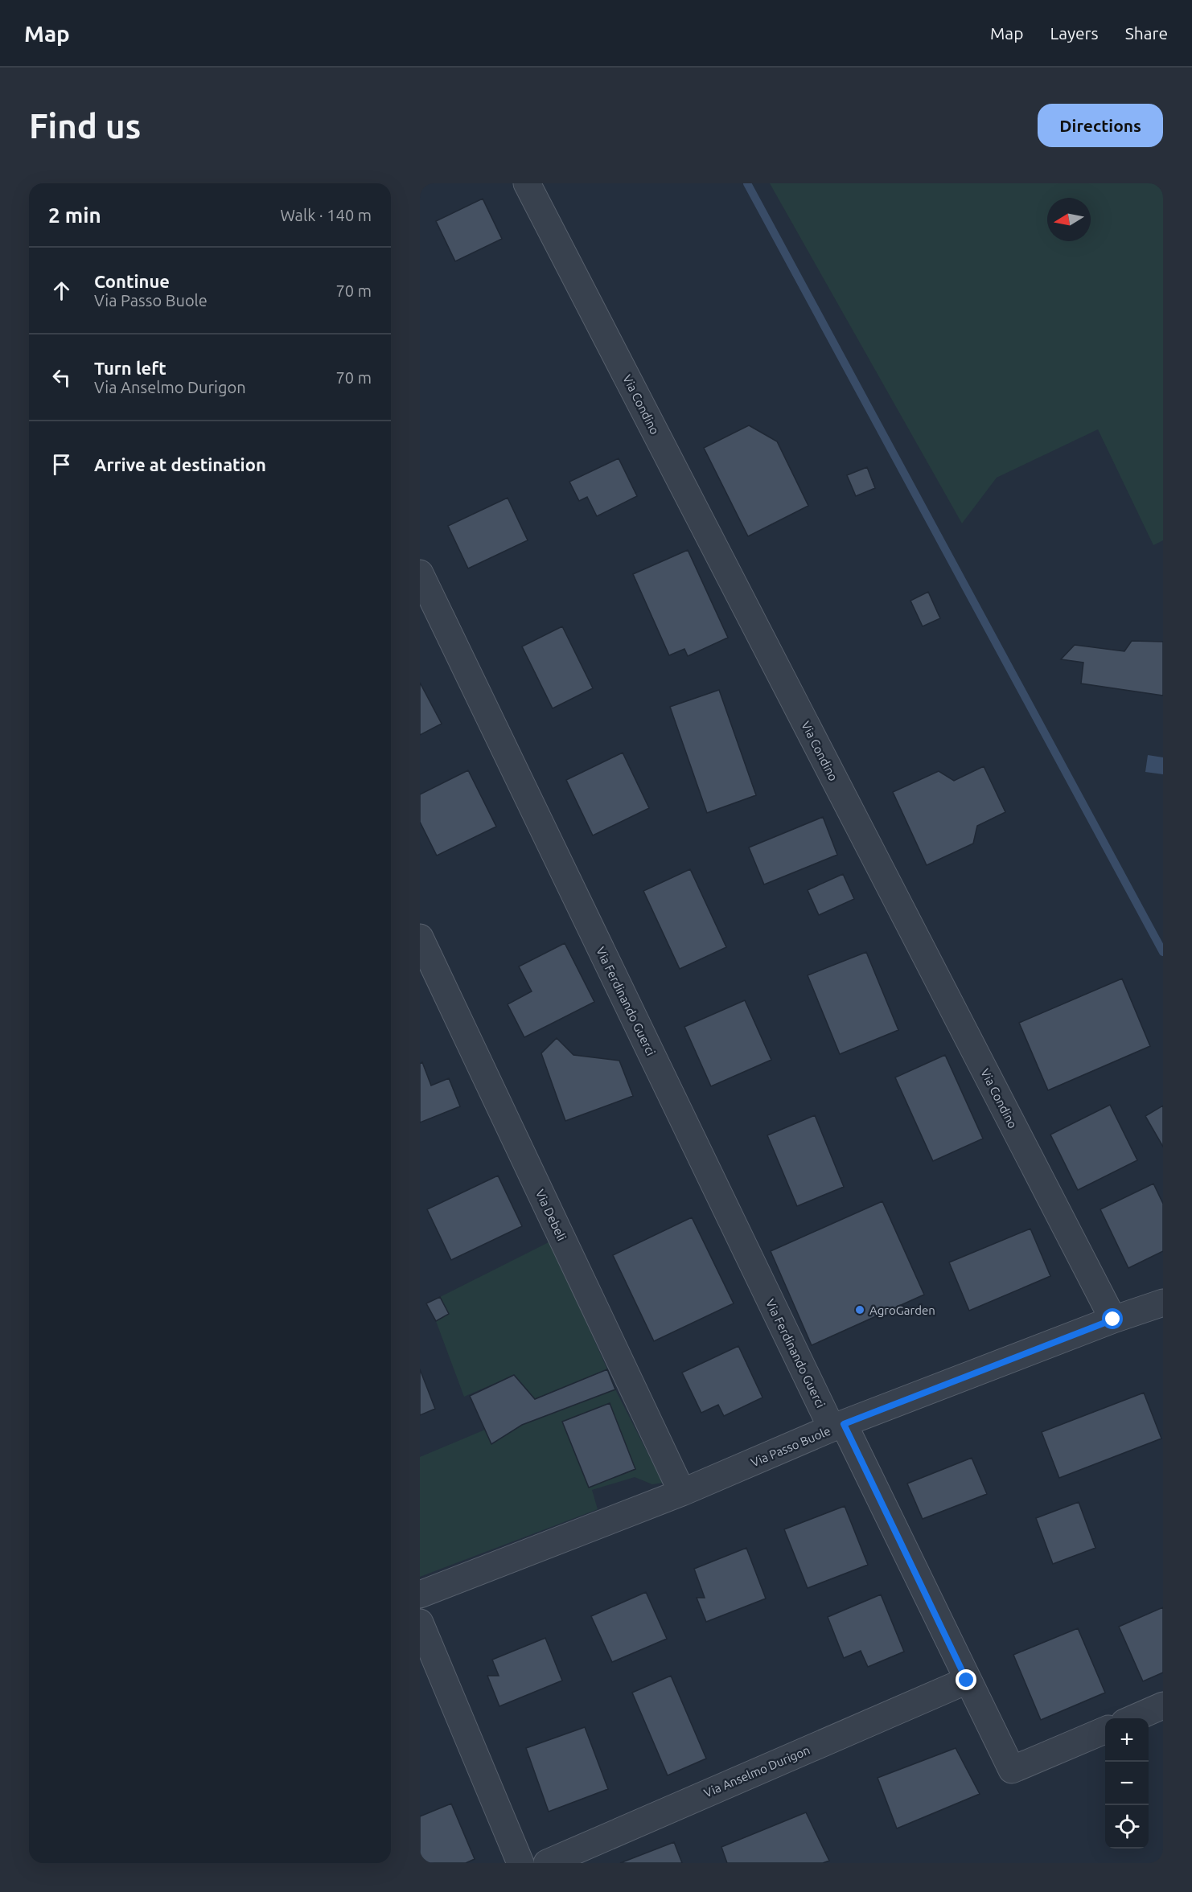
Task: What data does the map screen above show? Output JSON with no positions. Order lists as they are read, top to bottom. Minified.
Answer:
{"streets":{"street":["Via Condino","Via Ferdinando Guerci","Via Debeli","Via Passo Buole","Via Anselmo Durigon"]},"crossings":[["Via Condino","Via Passo Buole"],["Via Ferdinando Guerci","Via Passo Buole"],["Via Debeli","Via Passo Buole"]],"places":["AgroGarden"],"north":"left","page":{"header":"Map","nav":["Map","Layers","Share"],"buttons":"Directions","title":"Find us","heading":["2 min","Walk · 140 m"],"list":[["Continue","Via Passo Buole","70 m"],["Turn left","Via Anselmo Durigon","70 m"],"Arrive at destination"],"map_buttons":["+","−"]}}
